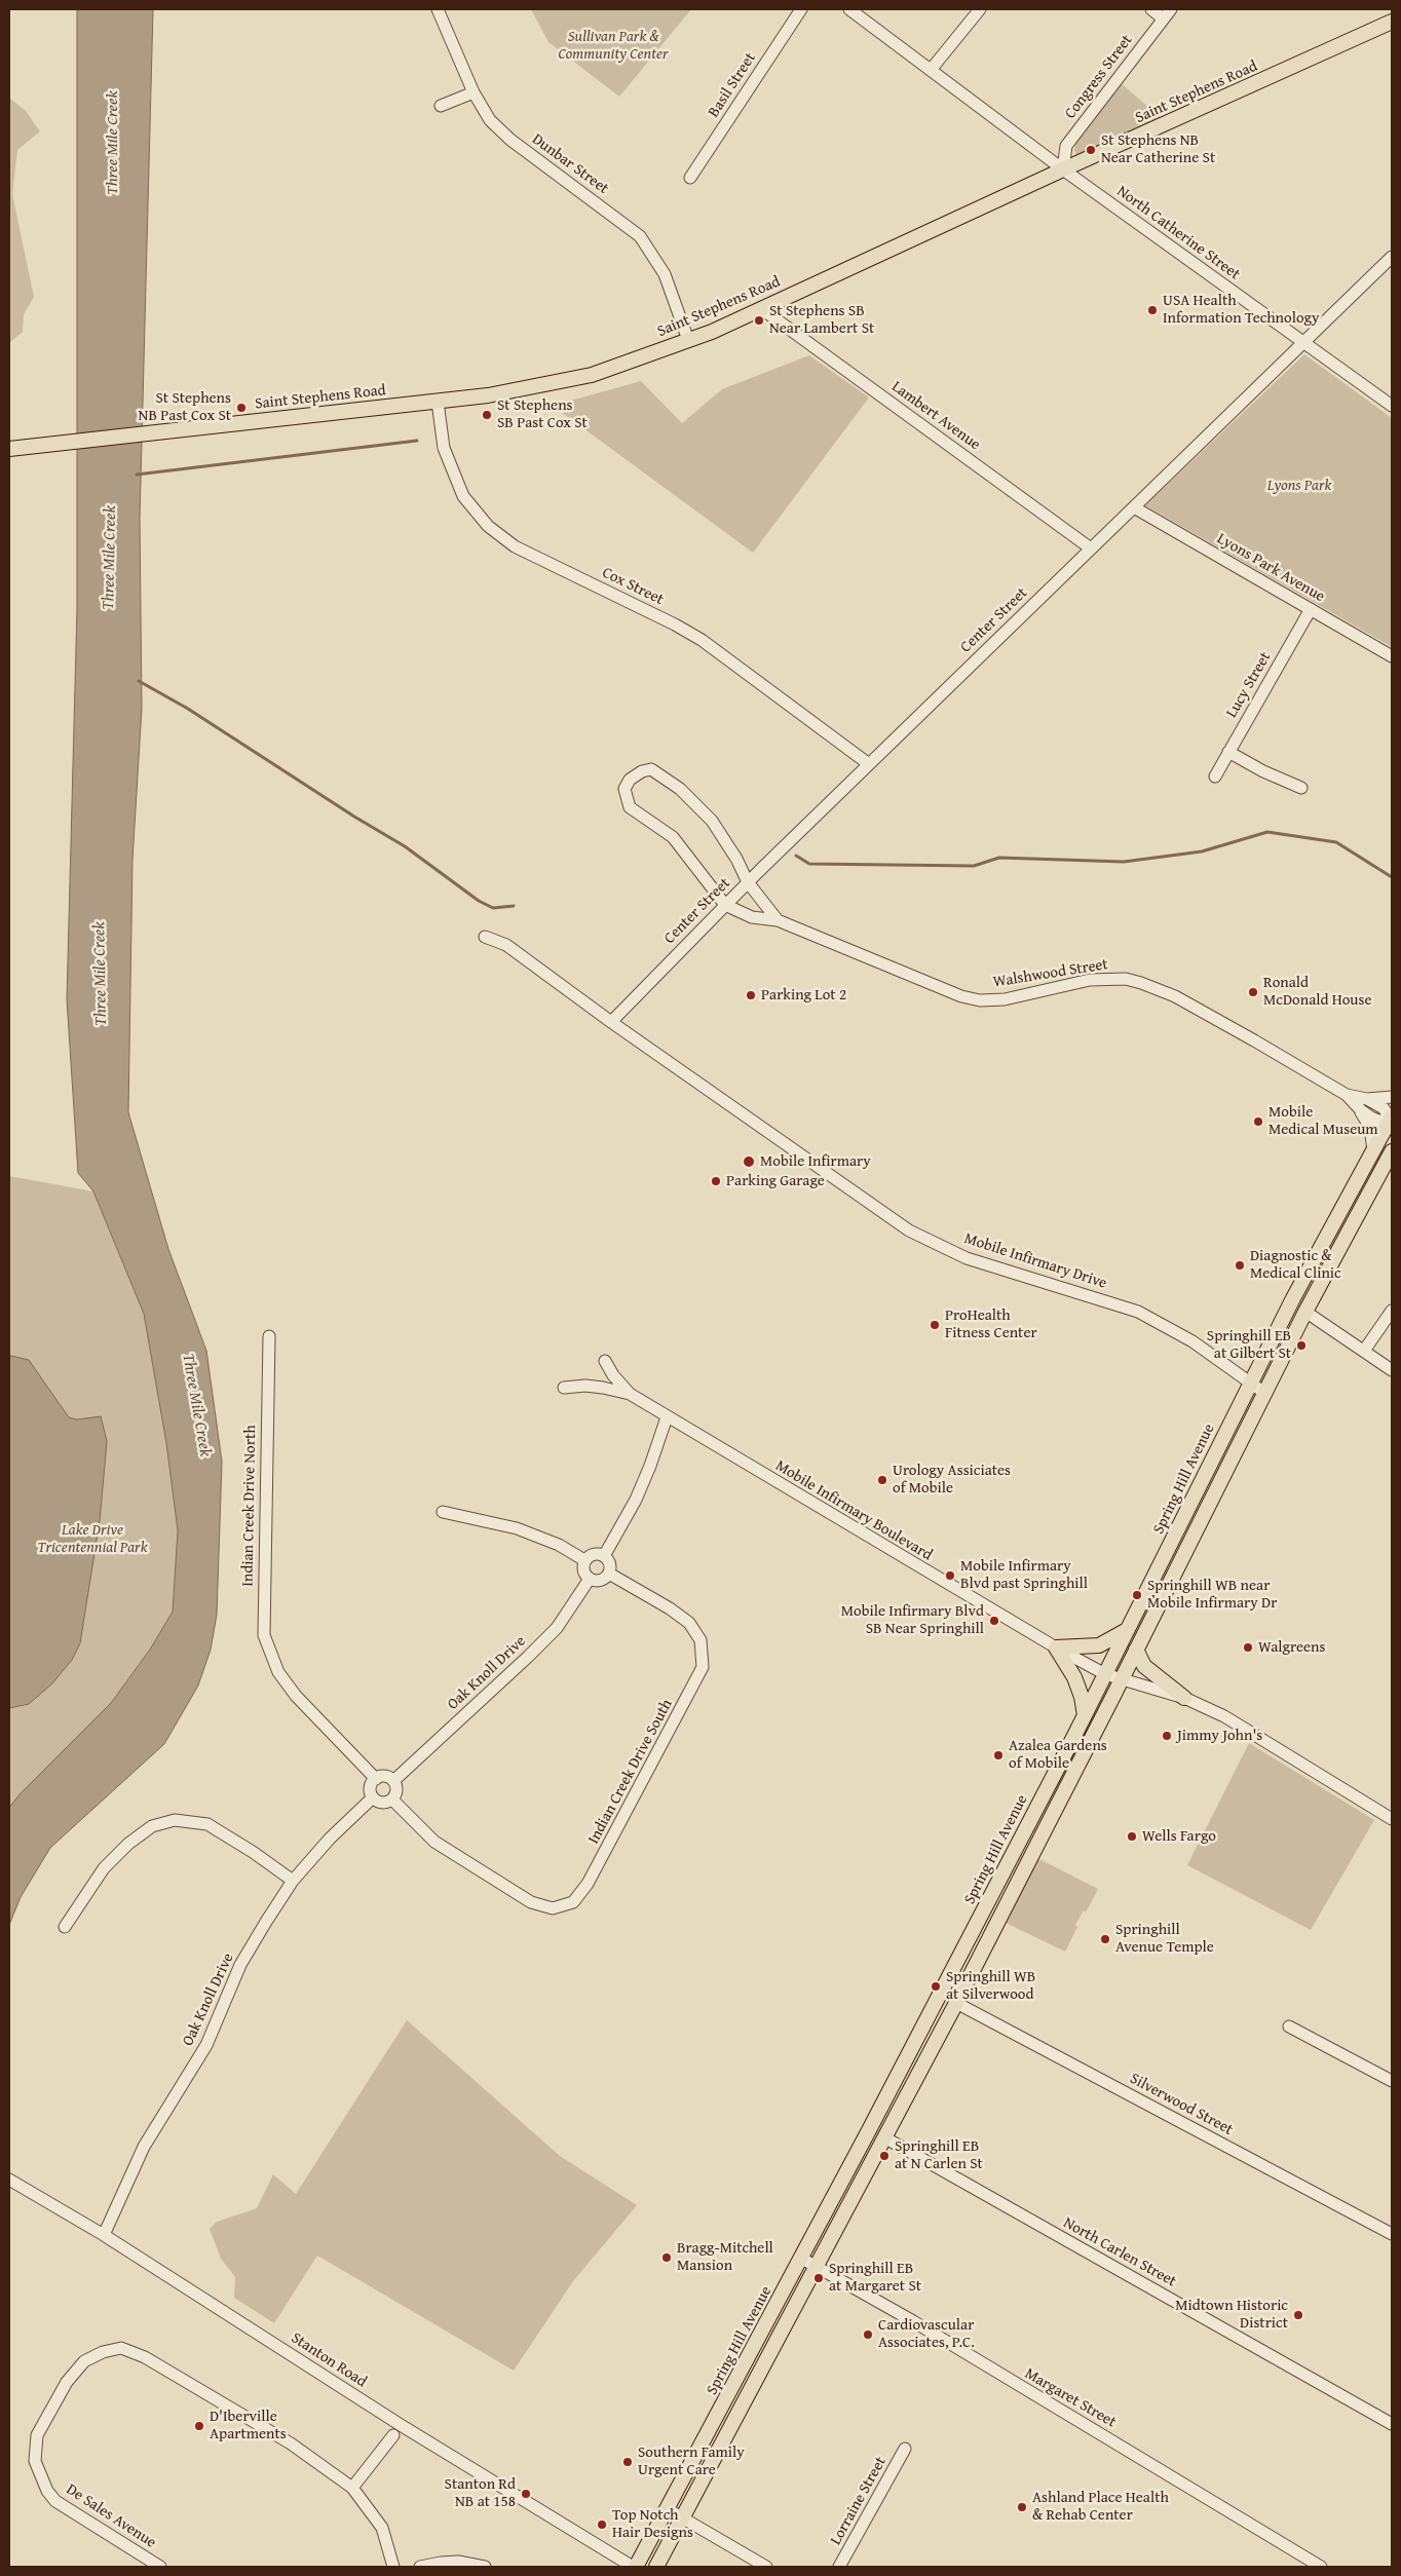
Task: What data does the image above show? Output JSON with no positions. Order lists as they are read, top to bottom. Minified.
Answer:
{"streets":{"main road":["Saint Stephens Road","Spring Hill Avenue"],"street":["Congress Street","Basil Street","Dunbar Street","North Catherine Street","Lambert Avenue","Lyons Park Avenue","Cox Street","Center Street","Lucy Street","Walshwood Street","Mobile Infirmary Drive","Indian Creek Drive North","Mobile Infirmary Boulevard","Oak Knoll Drive","Indian Creek Drive South","Silverwood Street","North Carlen Street","Stanton Road","Margaret Street","Lorraine Street","De Sales Avenue"]},"crossings":[["Congress Street","Saint Stephens Road"],["Congress Street","North Catherine Street"],["Saint Stephens Road","Dunbar Street"],["Saint Stephens Road","North Catherine Street"],["Saint Stephens Road","Lambert Avenue"],["Saint Stephens Road","Cox Street"],["North Catherine Street","Center Street"],["Lambert Avenue","Center Street"],["Lyons Park Avenue","Center Street"],["Lyons Park Avenue","Lucy Street"],["Cox Street","Center Street"],["Center Street","Walshwood Street"],["Center Street","Mobile Infirmary Drive"],["Walshwood Street","Spring Hill Avenue"],["Mobile Infirmary Drive","Spring Hill Avenue"],["Spring Hill Avenue","Mobile Infirmary Boulevard"],["Spring Hill Avenue","Stanton Road"],["Spring Hill Avenue","Margaret Street"],["Indian Creek Drive North","Oak Knoll Drive"],["Indian Creek Drive North","Indian Creek Drive South"],["Oak Knoll Drive","Indian Creek Drive South"],["Oak Knoll Drive","Stanton Road"]],"water":["Three Mile Creek"],"parks":["Sullivan Park & Community Center","Lyons Park","Lake Drive Tricentennial Park"],"places":["St Stephens NB Near Catherine St","USA Health Information Technology","St Stephens SB Near Lambert St","St Stephens NB Past Cox St","St Stephens SB Past Cox St","Ronald McDonald House","Parking Lot 2","Mobile Medical Museum","Mobile Infirmary","Parking Garage","Diagnostic & Medical Clinic","ProHealth Fitness Center","Springhill EB at Gilbert St","Urology Assiciates of Mobile","Mobile Infirmary Blvd past Springhill","Springhill WB near Mobile Infirmary Dr","Mobile Infirmary Blvd SB Near Springhill","Walgreens","Jimmy John's","Azalea Gardens of Mobile","Wells Fargo","Springhill Avenue Temple","Springhill WB at Silverwood","Springhill EB at N Carlen St","Bragg-Mitchell Mansion","Springhill EB at Margaret St","Midtown Historic District","Cardiovascular Associates, P.C.","D'Iberville Apartments","Southern Family Urgent Care","Stanton Rd NB at 158","Ashland Place Health & Rehab Center","Top Notch Hair Designs"]}
